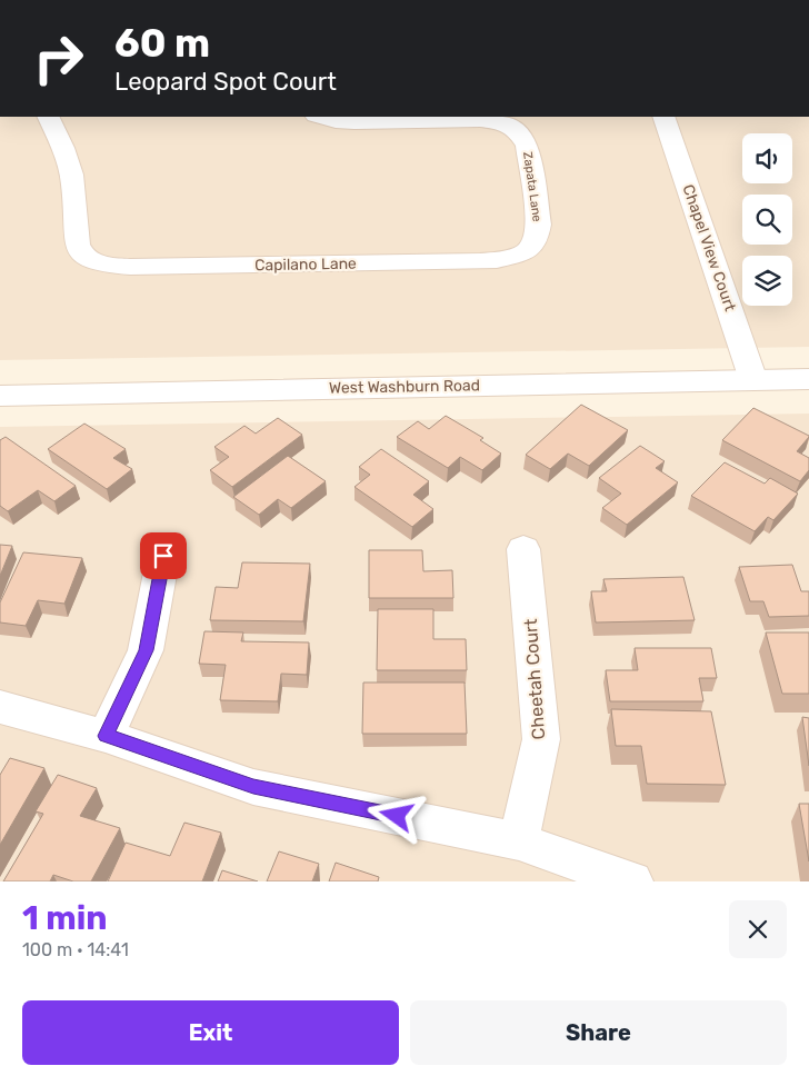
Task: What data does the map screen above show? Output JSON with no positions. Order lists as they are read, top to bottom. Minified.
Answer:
{"streets":{"street":["Zapata Lane","Chapel View Court","Capilano Lane","West Washburn Road","Cheetah Court"]},"crossings":[["Zapata Lane","Capilano Lane"],["Chapel View Court","West Washburn Road"]],"page":{"turn":["60 m","Leopard Spot Court"],"heading":["1 min","100 m · 14:41"],"buttons":["Exit","Share"]}}
